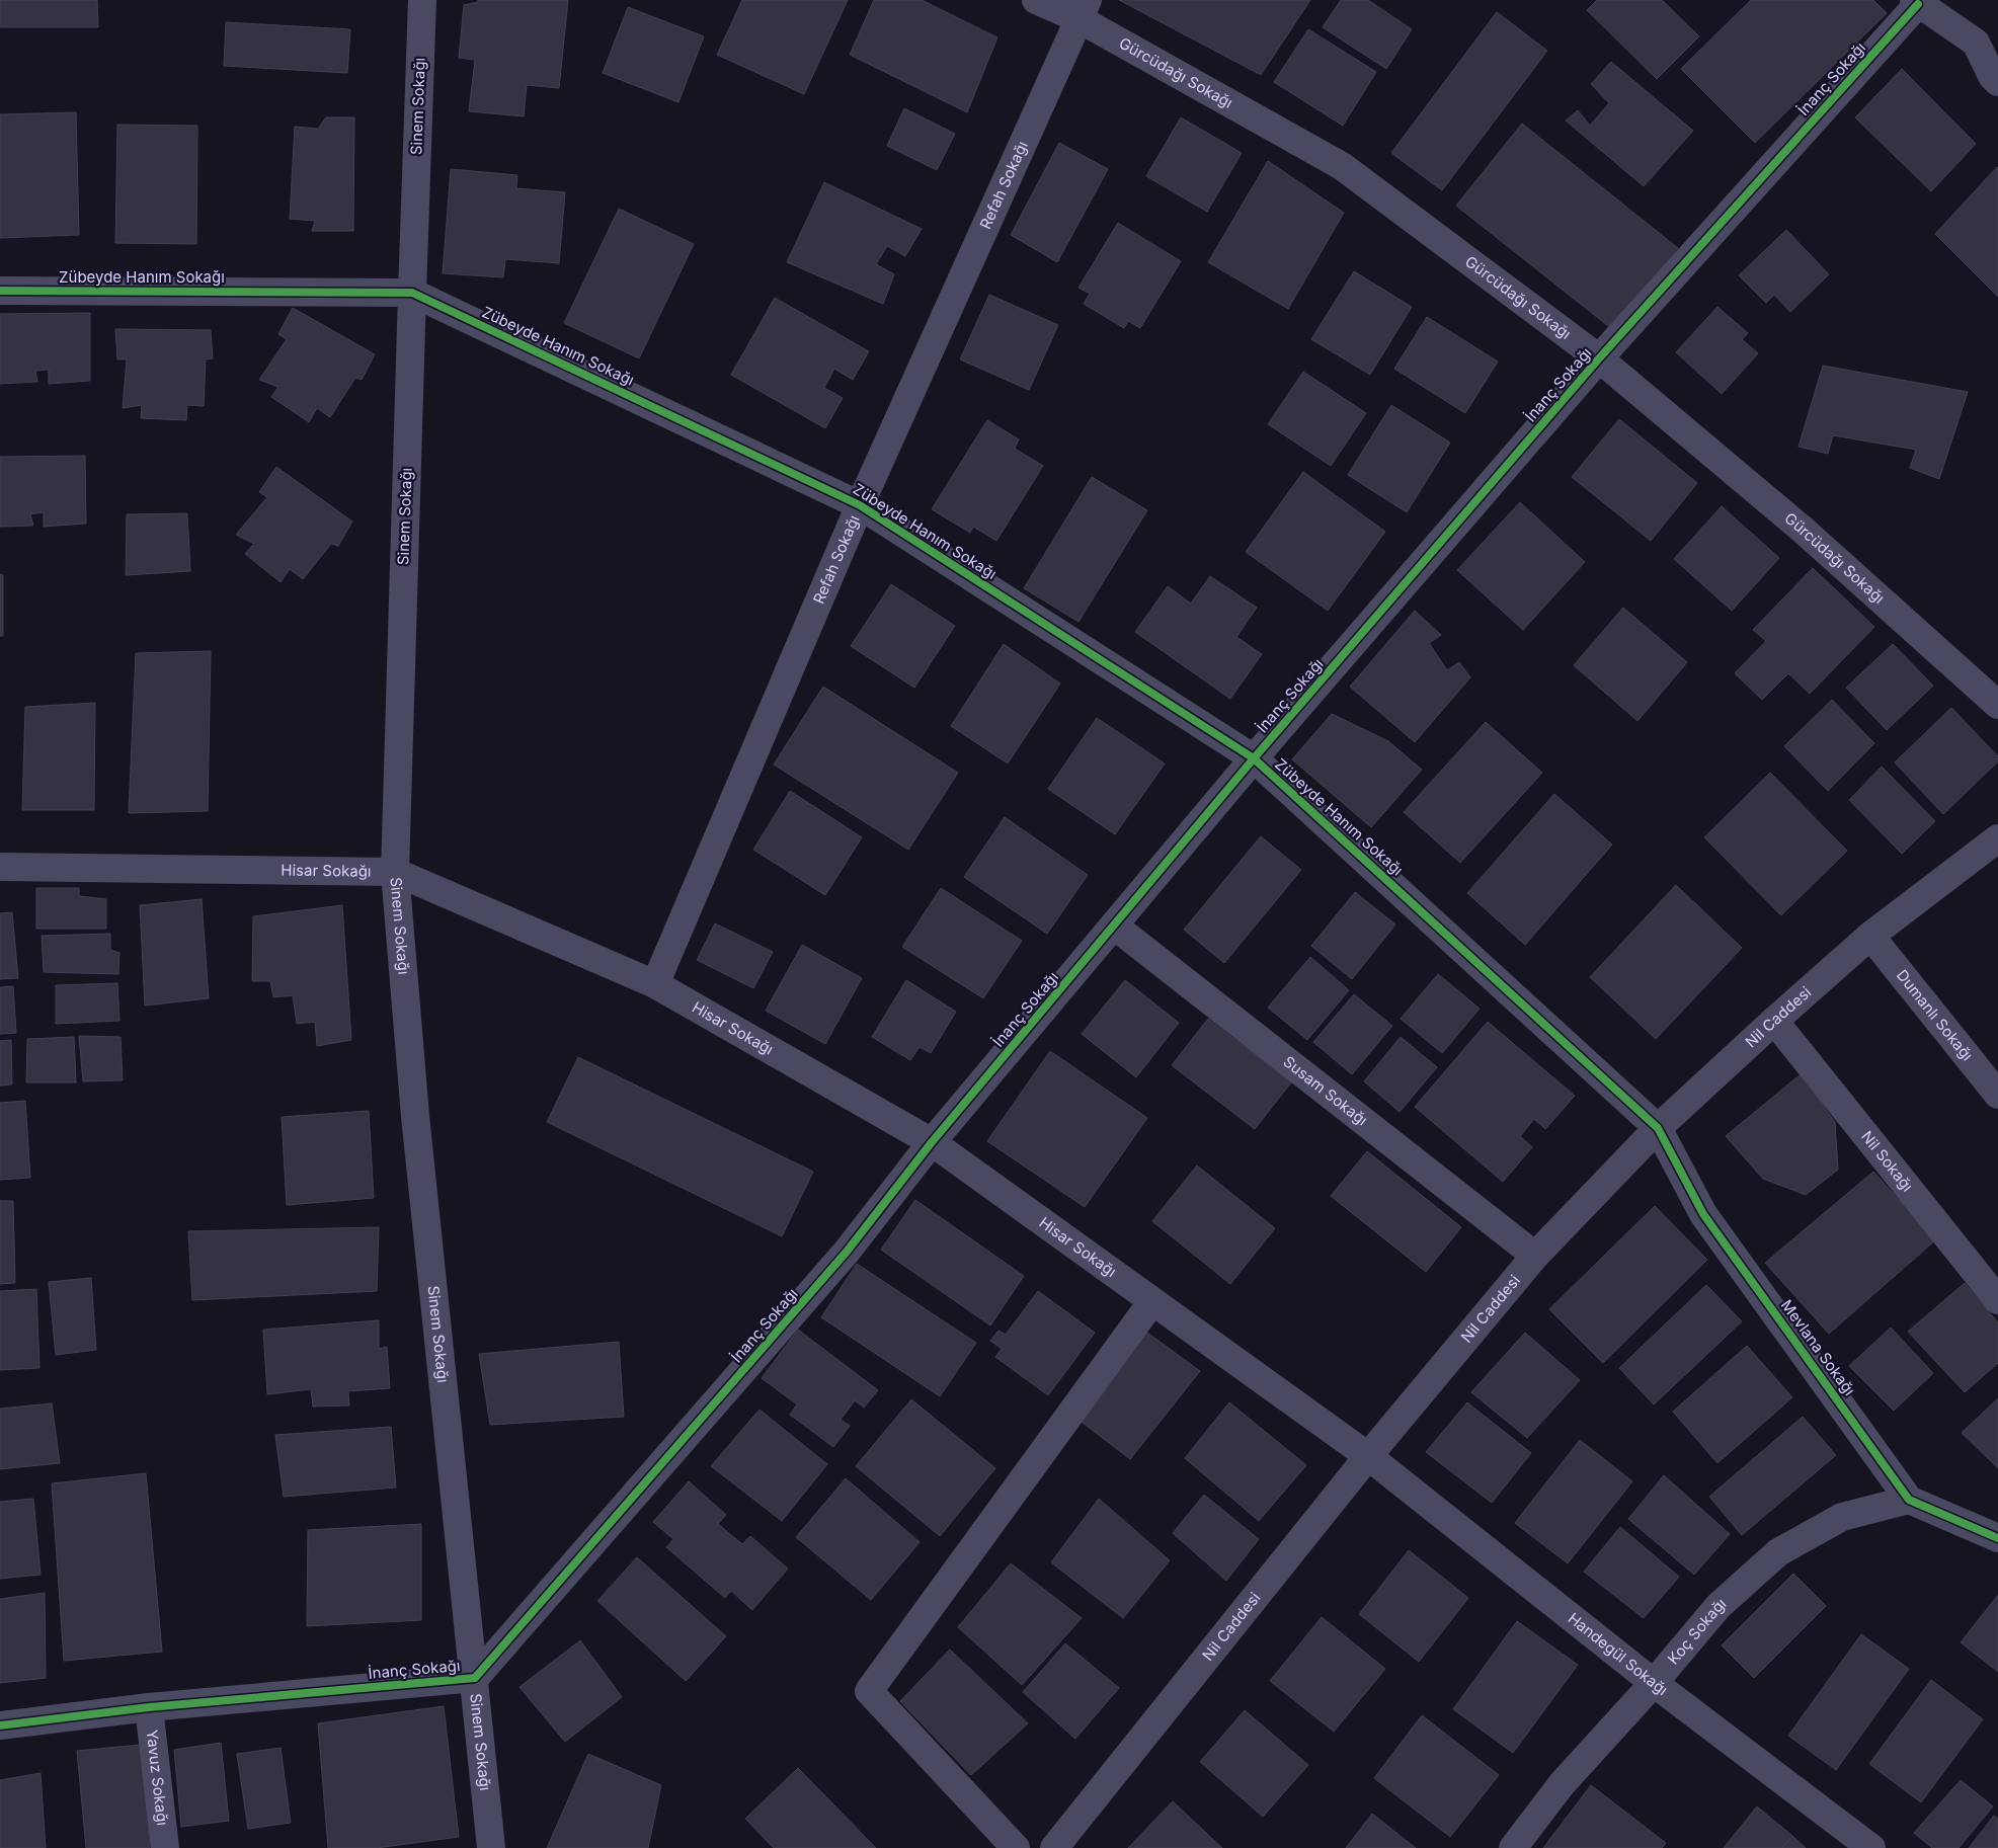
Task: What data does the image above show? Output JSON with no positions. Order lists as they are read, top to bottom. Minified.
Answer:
{"streets":{"street":["Gürcüdağı Sokağı","İnanç Sokağı","Sinem Sokağı","Refah Sokağı","Zübeyde Hanım Sokağı","Hisar Sokağı","Dumanlı Sokağı","Nil Caddesi","Susam Sokağı","Nil Sokağı","Mevlana Sokağı","Koç Sokağı","Handegül Sokağı","Yavuz Sokağı"]},"crossings":[["Gürcüdağı Sokağı","İnanç Sokağı"],["Gürcüdağı Sokağı","Refah Sokağı"],["İnanç Sokağı","Sinem Sokağı"],["İnanç Sokağı","Zübeyde Hanım Sokağı"],["İnanç Sokağı","Hisar Sokağı"],["İnanç Sokağı","Susam Sokağı"],["İnanç Sokağı","Yavuz Sokağı"],["Sinem Sokağı","Zübeyde Hanım Sokağı"],["Sinem Sokağı","Hisar Sokağı"],["Refah Sokağı","Zübeyde Hanım Sokağı"],["Refah Sokağı","Hisar Sokağı"],["Zübeyde Hanım Sokağı","Nil Caddesi"],["Zübeyde Hanım Sokağı","Mevlana Sokağı"],["Hisar Sokağı","Nil Caddesi"],["Hisar Sokağı","Handegül Sokağı"],["Dumanlı Sokağı","Nil Caddesi"],["Nil Caddesi","Susam Sokağı"],["Nil Caddesi","Nil Sokağı"],["Nil Caddesi","Mevlana Sokağı"],["Nil Caddesi","Handegül Sokağı"],["Mevlana Sokağı","Koç Sokağı"],["Koç Sokağı","Handegül Sokağı"]]}
